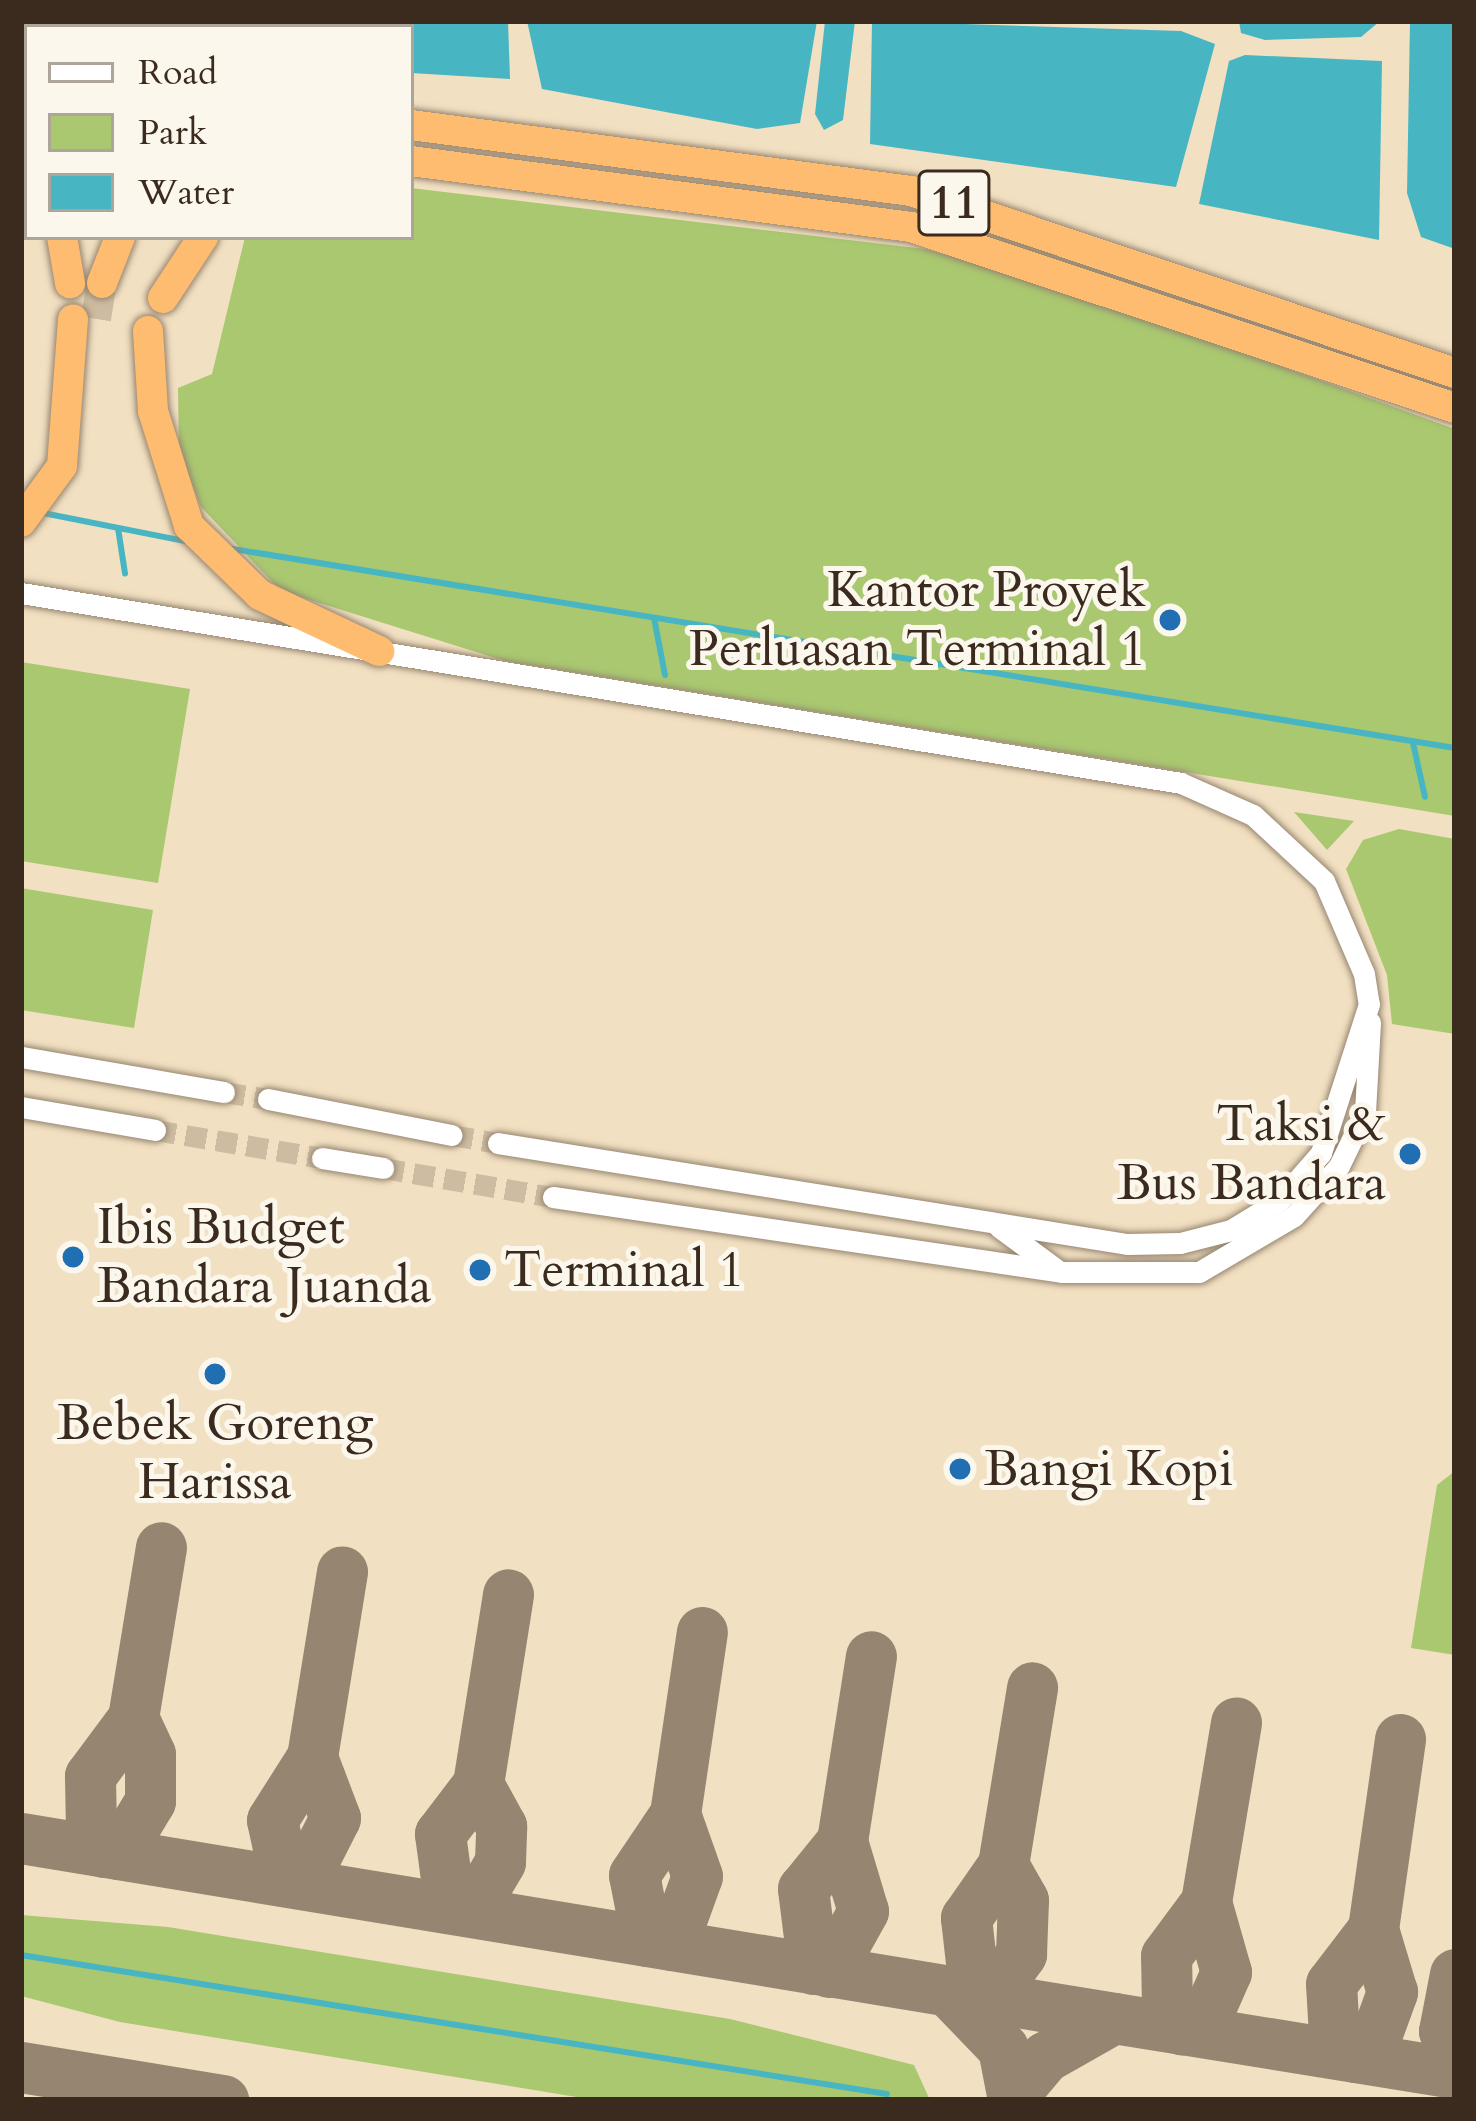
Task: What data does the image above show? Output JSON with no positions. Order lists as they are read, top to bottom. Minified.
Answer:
{"streets":{"highway":["11"]},"places":["Kantor Proyek Perluasan Terminal 1","Taksi & Bus Bandara","Ibis Budget Bandara Juanda","Terminal 1","Bebek Goreng Harissa","Bangi Kopi"],"legend":["Road","Park","Water"]}
